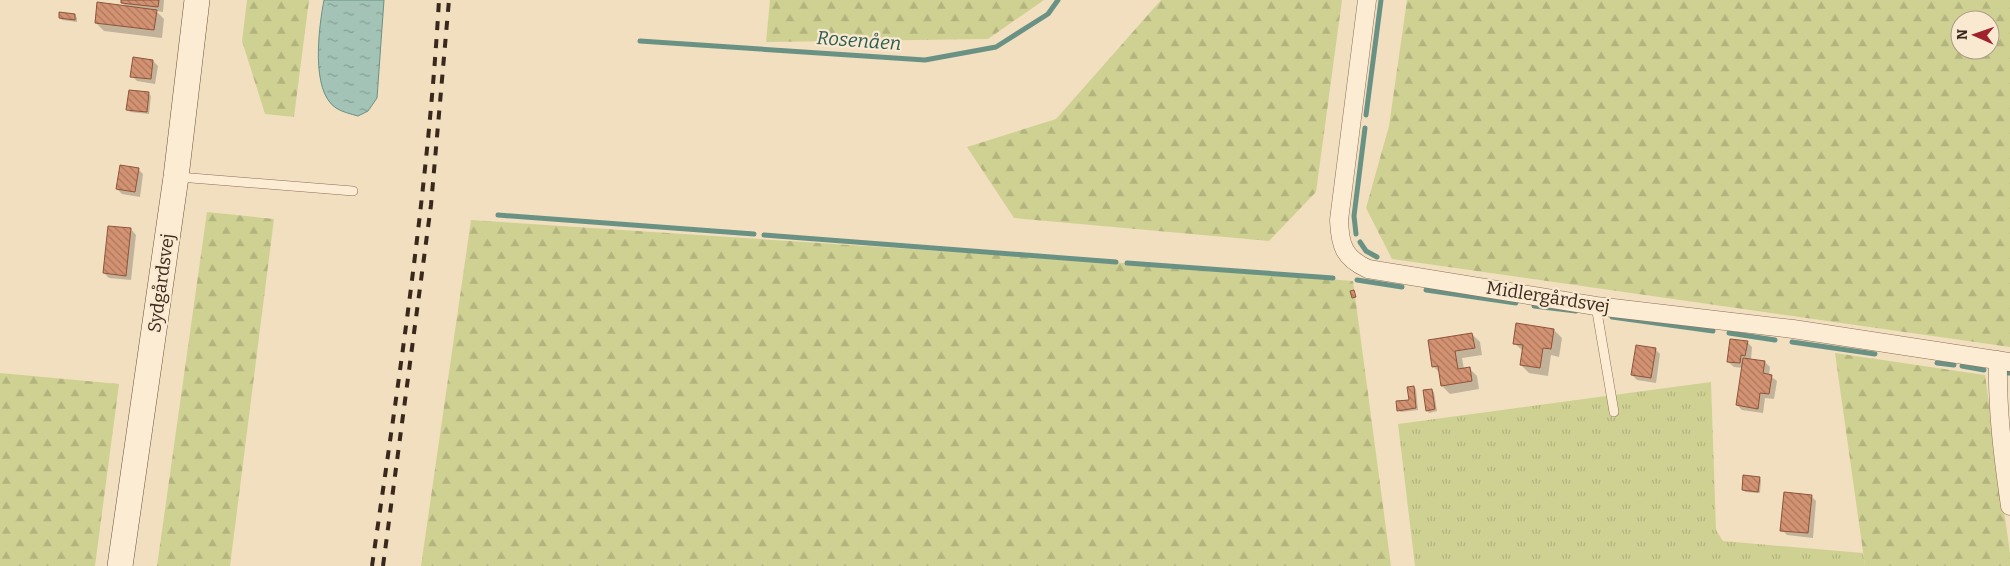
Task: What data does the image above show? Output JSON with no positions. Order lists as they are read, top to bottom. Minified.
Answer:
{"streets":{"street":["Sydgårdsvej","Midlergårdsvej"]},"water":["Rosenåen"],"north":"left"}
